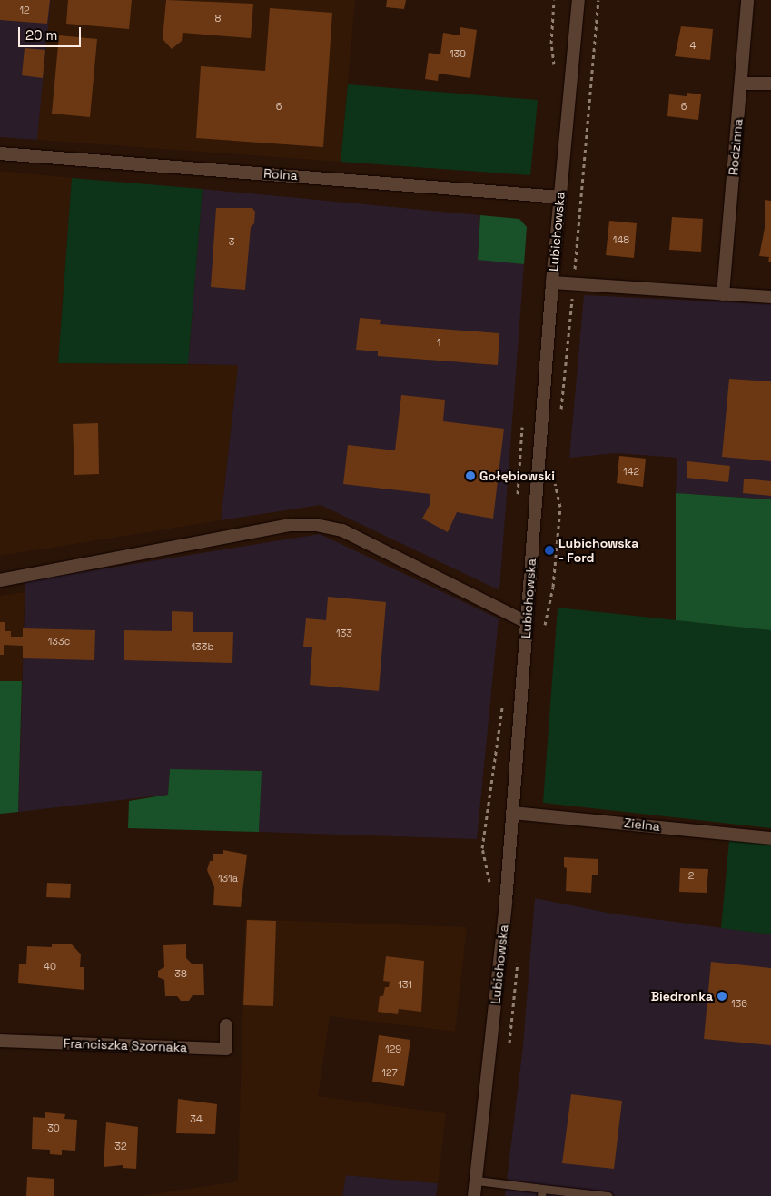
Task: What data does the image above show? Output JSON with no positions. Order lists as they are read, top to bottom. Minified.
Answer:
{"streets":{"street":["Rodzinna","Rolna","Lubichowska","Zielna","Franciszka Szornaka"]},"crossings":[["Rolna","Lubichowska"],["Lubichowska","Zielna"]],"places":["Gołębiowski","Lubichowska - Ford","Biedronka"],"house_numbers":["12","8","4","139","6","6","148","3","1","142","133","133c","133b","2","131a","40","38","131","136","129","127","34","30","32"],"scale_bar":"20 m"}
